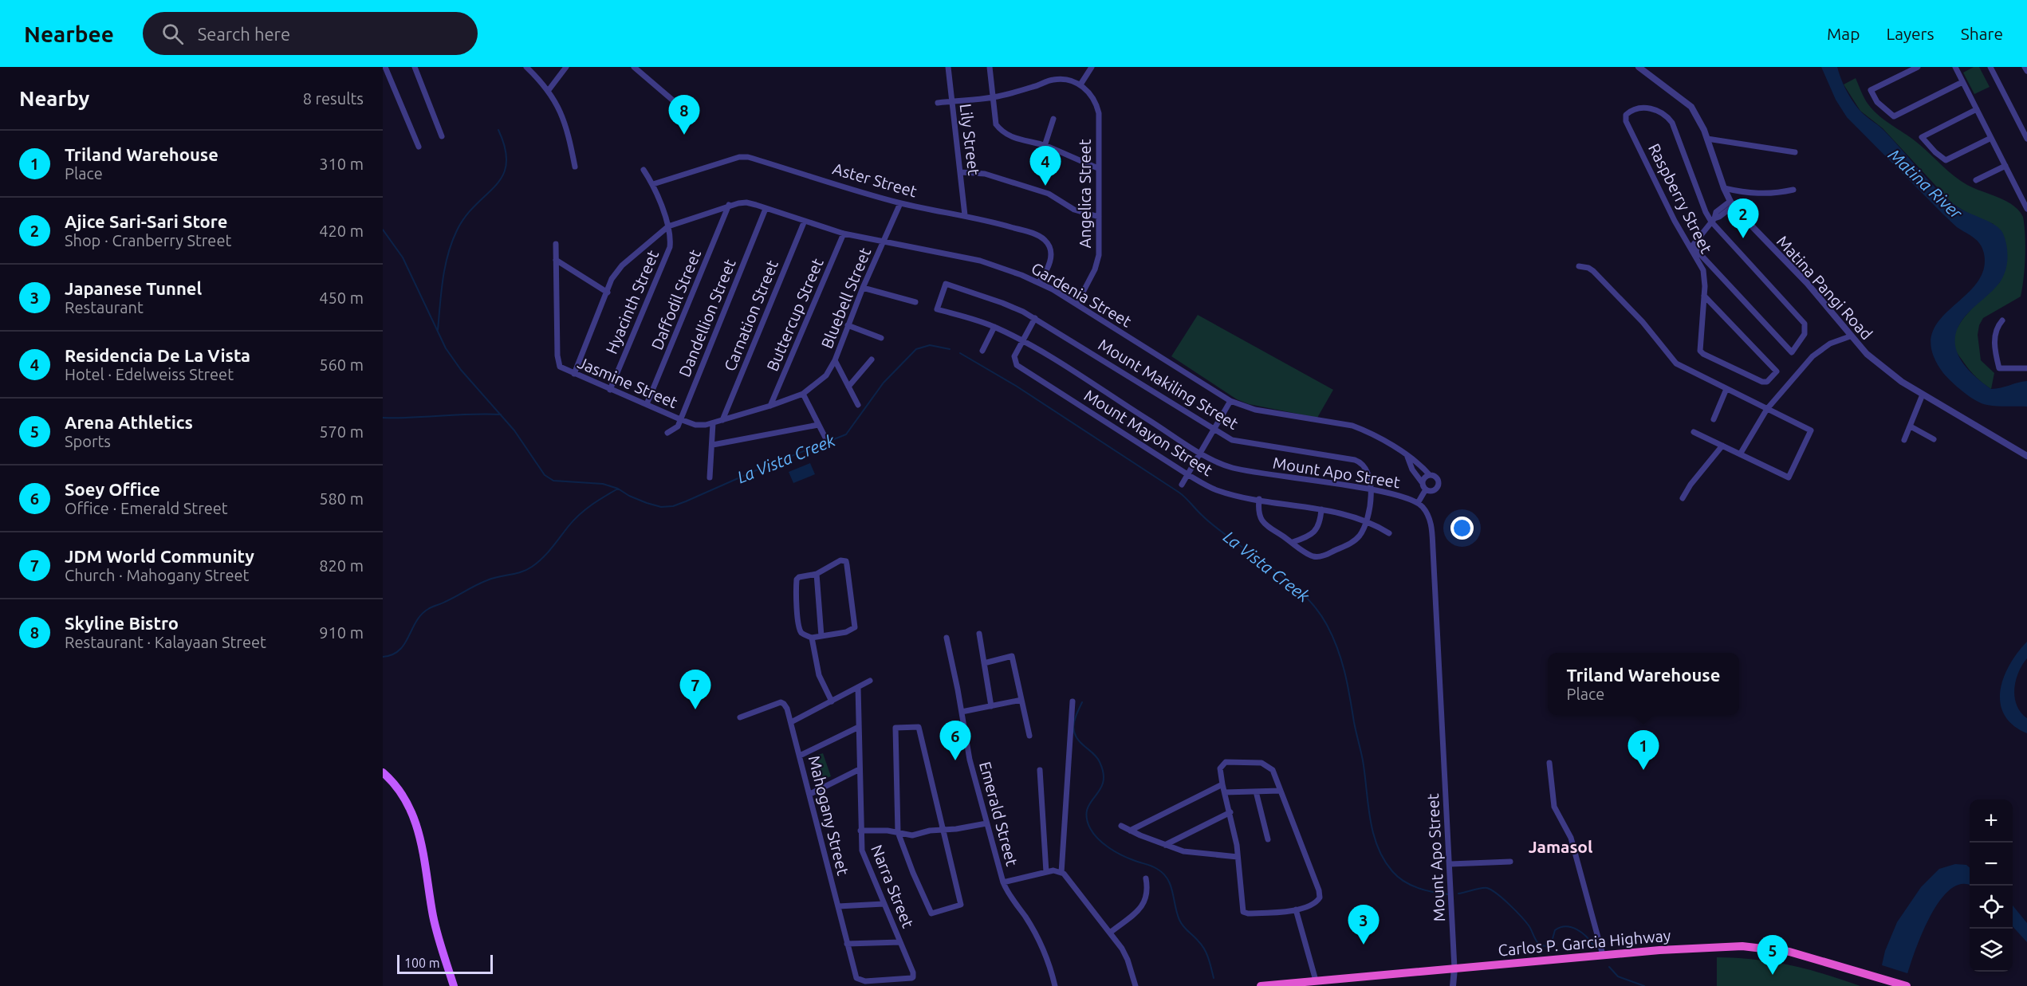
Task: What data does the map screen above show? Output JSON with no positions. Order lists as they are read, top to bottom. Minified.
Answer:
{"streets":{"highway":["Carlos P. Garcia Highway"],"street":["Lily Street","Aster Street","Angelica Street","Raspberry Street","Matina Pangi Road","Gardenia Street","Bluebell Street","Daffodil Street","Hyacinth Street","Buttercup Street","Carnation Street","Dandellion Street","Jasmine Street","Mount Makiling Street","Mount Mayon Street","Mount Apo Street","Emerald Street","Mahogany Street","Narra Street"]},"crossings":[["Lily Street","Aster Street"],["Aster Street","Gardenia Street"],["Aster Street","Bluebell Street"],["Aster Street","Hyacinth Street"],["Angelica Street","Gardenia Street"],["Gardenia Street","Bluebell Street"],["Gardenia Street","Daffodil Street"],["Gardenia Street","Hyacinth Street"],["Gardenia Street","Buttercup Street"],["Gardenia Street","Carnation Street"],["Gardenia Street","Dandellion Street"],["Bluebell Street","Jasmine Street"],["Daffodil Street","Jasmine Street"],["Hyacinth Street","Jasmine Street"],["Buttercup Street","Jasmine Street"],["Carnation Street","Jasmine Street"],["Dandellion Street","Jasmine Street"],["Mount Makiling Street","Mount Apo Street"],["Mount Mayon Street","Mount Apo Street"],["Mount Apo Street","Carlos P. Garcia Highway"],["Mahogany Street","Narra Street"]],"districts":["Jamasol"],"water":["Matina River","La Vista Creek"],"scale_bar":"100 m","page":{"header":"Nearbee","search":"Search here","nav":["Map","Layers","Share"],"heading":["Nearby","8 results"],"pins":["8","4","2","7","6","1","3","5"],"list":[{"mark":"1","name":"Triland Warehouse","note":"Place","value":"310 m"},{"mark":"2","name":"Ajice Sari-Sari Store","note":"Shop · Cranberry Street","value":"420 m"},{"mark":"3","name":"Japanese Tunnel","note":"Restaurant","value":"450 m"},{"mark":"4","name":"Residencia De La Vista","note":"Hotel · Edelweiss Street","value":"560 m"},{"mark":"5","name":"Arena Athletics","note":"Sports","value":"570 m"},{"mark":"6","name":"Soey Office","note":"Office · Emerald Street","value":"580 m"},{"mark":"7","name":"JDM World Community","note":"Church · Mahogany Street","value":"820 m"},{"mark":"8","name":"Skyline Bistro","note":"Restaurant · Kalayaan Street","value":"910 m"}],"popup":["Triland Warehouse","Place"],"map_buttons":["+","−"],"scale":"100 m"}}
